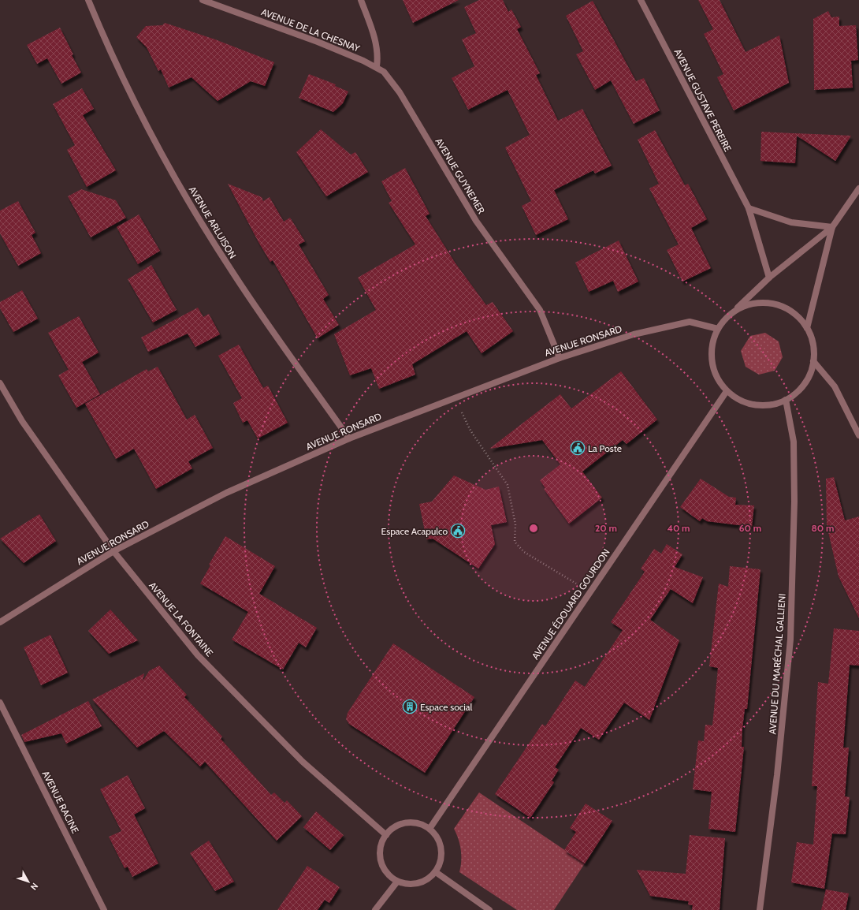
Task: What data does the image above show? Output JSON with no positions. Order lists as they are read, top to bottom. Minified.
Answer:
{"streets":{"street":["AVENUE DE LA CHESNAY","AVENUE GUSTAVE PEREIRE","AVENUE GUYNEMER","AVENUE ARLUISON","AVENUE RONSARD","AVENUE ÉDOUARD GOURDON","AVENUE LA FONTAINE","AVENUE DU MARÉCHAL GALLIENI","AVENUE RACINE"]},"crossings":[["AVENUE DE LA CHESNAY","AVENUE GUYNEMER"],["AVENUE GUYNEMER","AVENUE RONSARD"],["AVENUE ARLUISON","AVENUE RONSARD"],["AVENUE RONSARD","AVENUE ÉDOUARD GOURDON"],["AVENUE RONSARD","AVENUE LA FONTAINE"],["AVENUE RONSARD","AVENUE DU MARÉCHAL GALLIENI"],["AVENUE ÉDOUARD GOURDON","AVENUE LA FONTAINE"],["AVENUE ÉDOUARD GOURDON","AVENUE DU MARÉCHAL GALLIENI"]],"places":{"public building":["La Poste","Espace Acapulco"],"building":["Espace social"]},"north":"bottom right","rings":["20 m","40 m","60 m","80 m"]}
